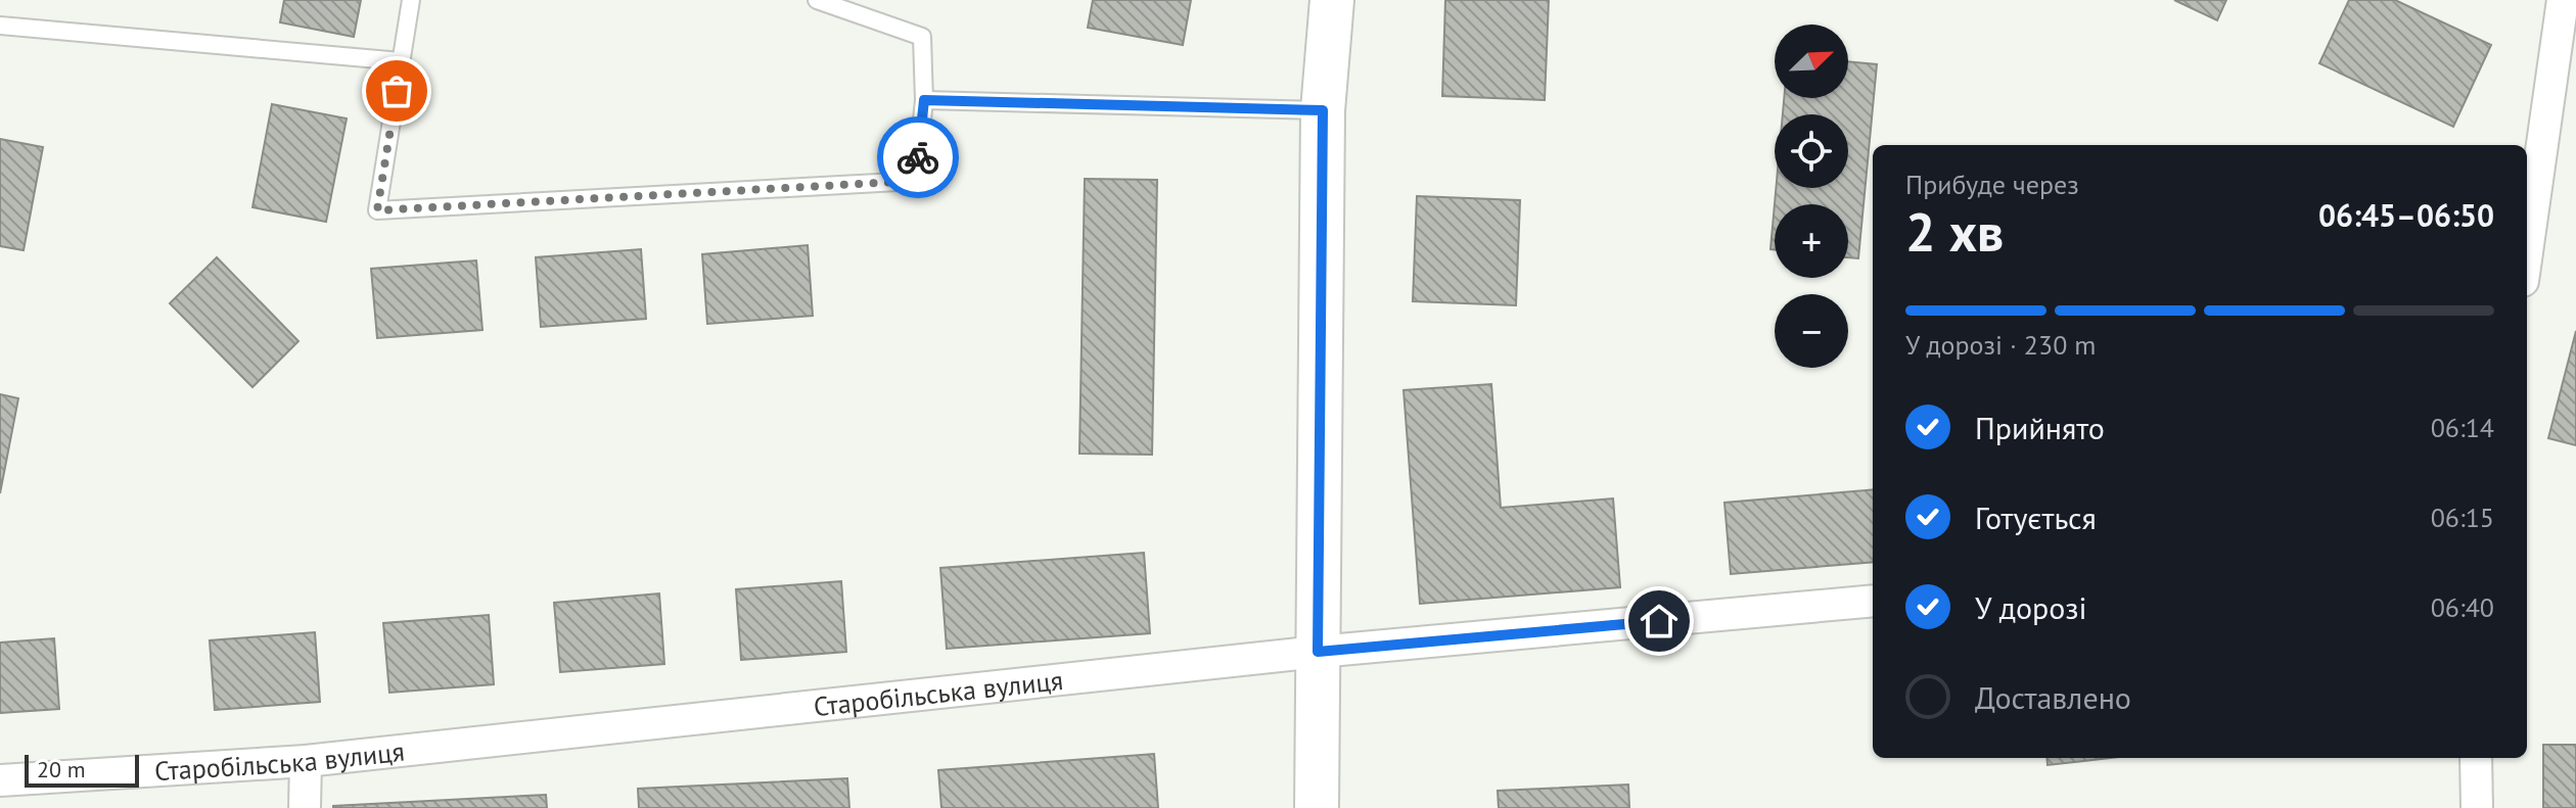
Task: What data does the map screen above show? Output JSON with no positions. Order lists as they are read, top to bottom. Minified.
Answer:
{"streets":{"street":["Старобільська вулиця"]},"scale_bar":"20 m","north":"top right","page":{"map_buttons":["+","−"],"heading":["2 хв","Прибуде через","06:45–06:50"],"bar":"У дорозі · 230 m","list":[["Прийнято","06:14"],["Готується","06:15"],["У дорозі","06:40"],"Доставлено"],"scale":"20 m"}}
